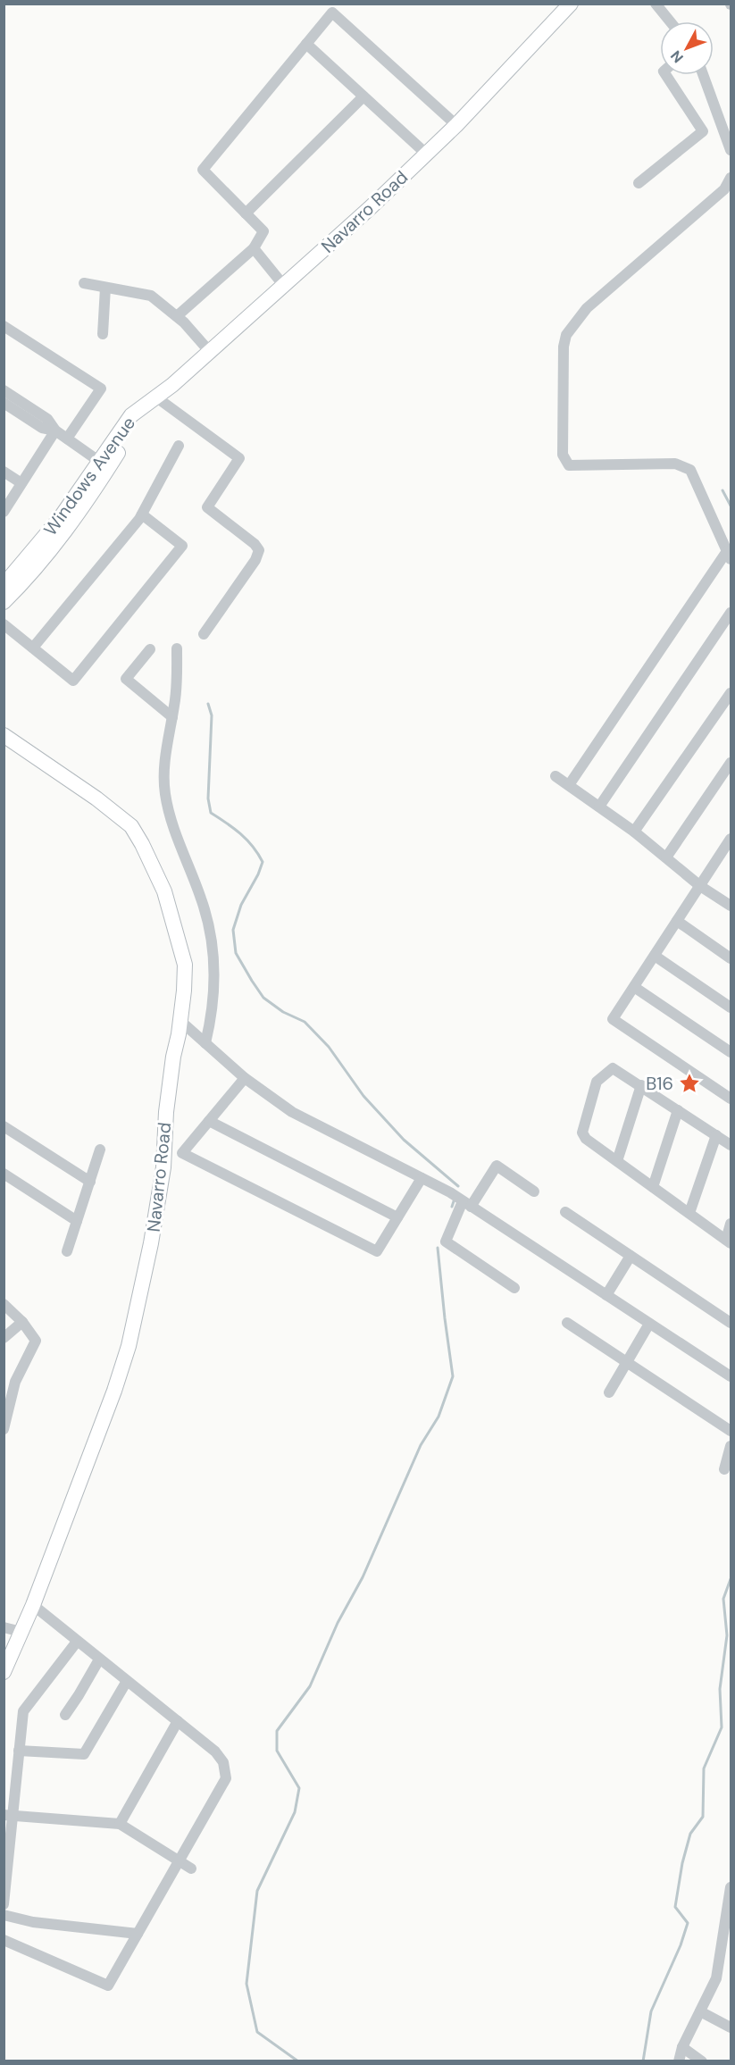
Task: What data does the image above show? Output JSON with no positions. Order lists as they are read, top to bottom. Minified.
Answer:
{"streets":{"street":["Navarro Road","Windows Avenue"]},"crossings":[["Navarro Road","Windows Avenue"]],"places":{"place":["B16"]},"north":"bottom left"}
